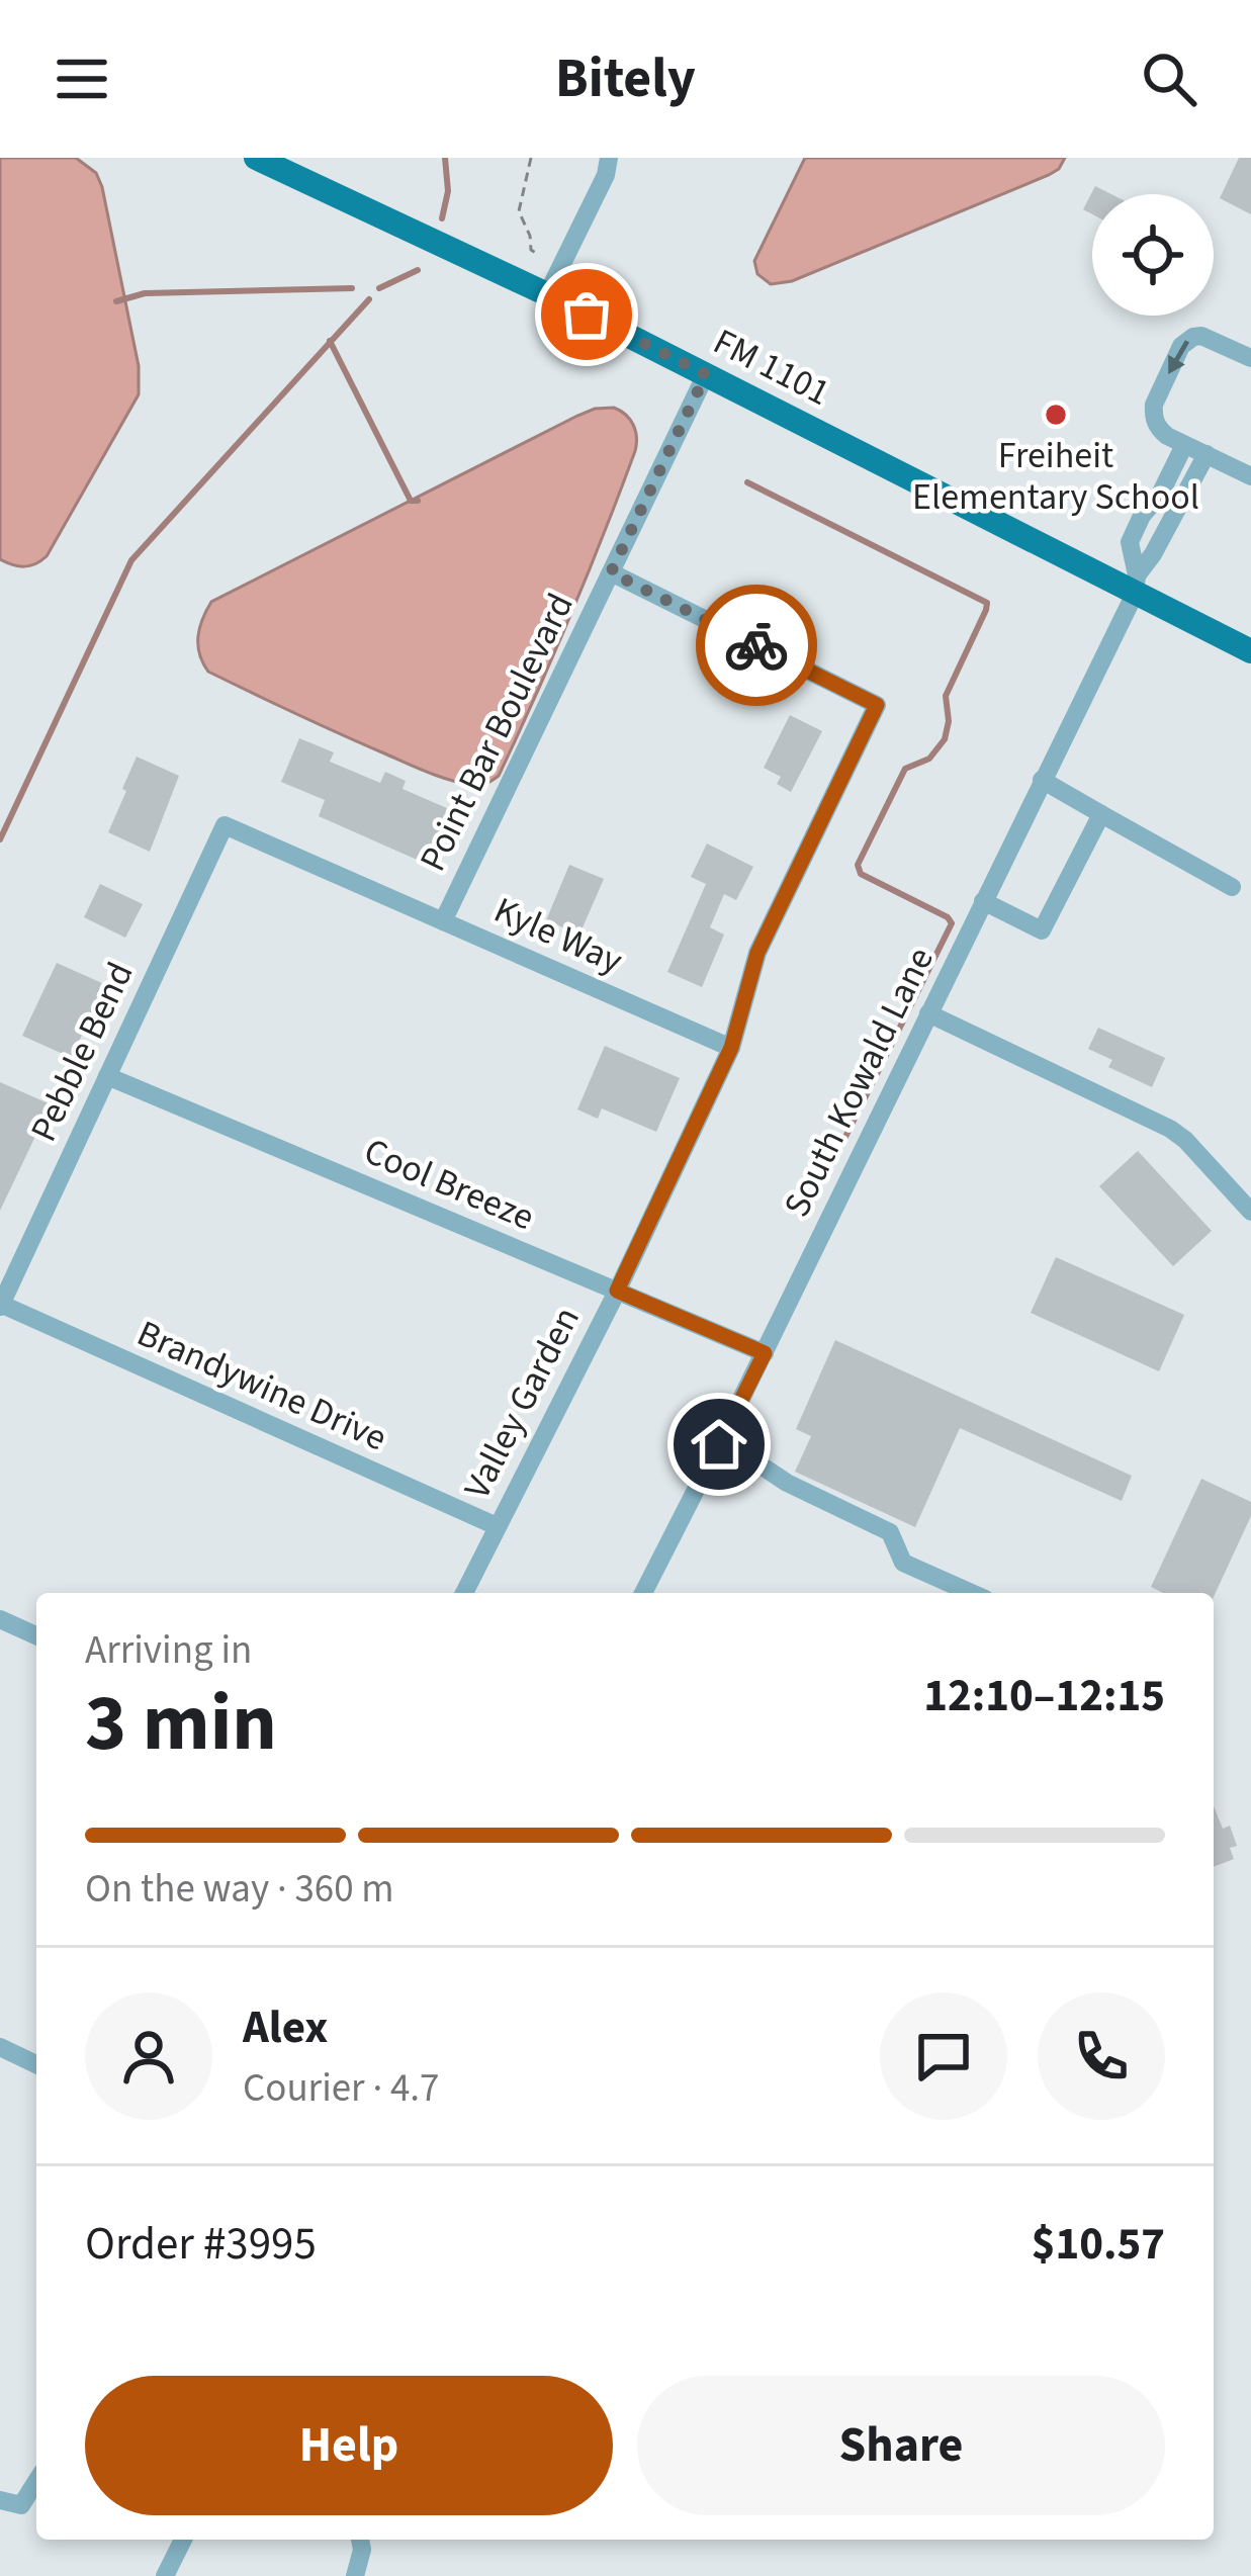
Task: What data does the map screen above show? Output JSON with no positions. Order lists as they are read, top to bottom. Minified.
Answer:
{"streets":{"main road":["FM 1101"],"street":["Point Bar Boulevard","Kyle Way","Pebble Bend","South Kowald Lane","Cool Breeze","Brandywine Drive","Valley Garden"]},"crossings":[["FM 1101","Point Bar Boulevard"],["FM 1101","South Kowald Lane"],["Point Bar Boulevard","Kyle Way"],["Point Bar Boulevard","Valley Garden"],["Kyle Way","Pebble Bend"],["Kyle Way","Valley Garden"],["Pebble Bend","Cool Breeze"],["Pebble Bend","Brandywine Drive"],["South Kowald Lane","Cool Breeze"],["Cool Breeze","Valley Garden"],["Brandywine Drive","Valley Garden"]],"places":["Freiheit Elementary School"],"page":{"header":"Bitely","heading":["3 min","Arriving in","12:10–12:15"],"panel":["Alex","Courier · 4.7","Order #3995","$10.57"],"bar":"On the way · 360 m","buttons":["Help","Share"]}}
